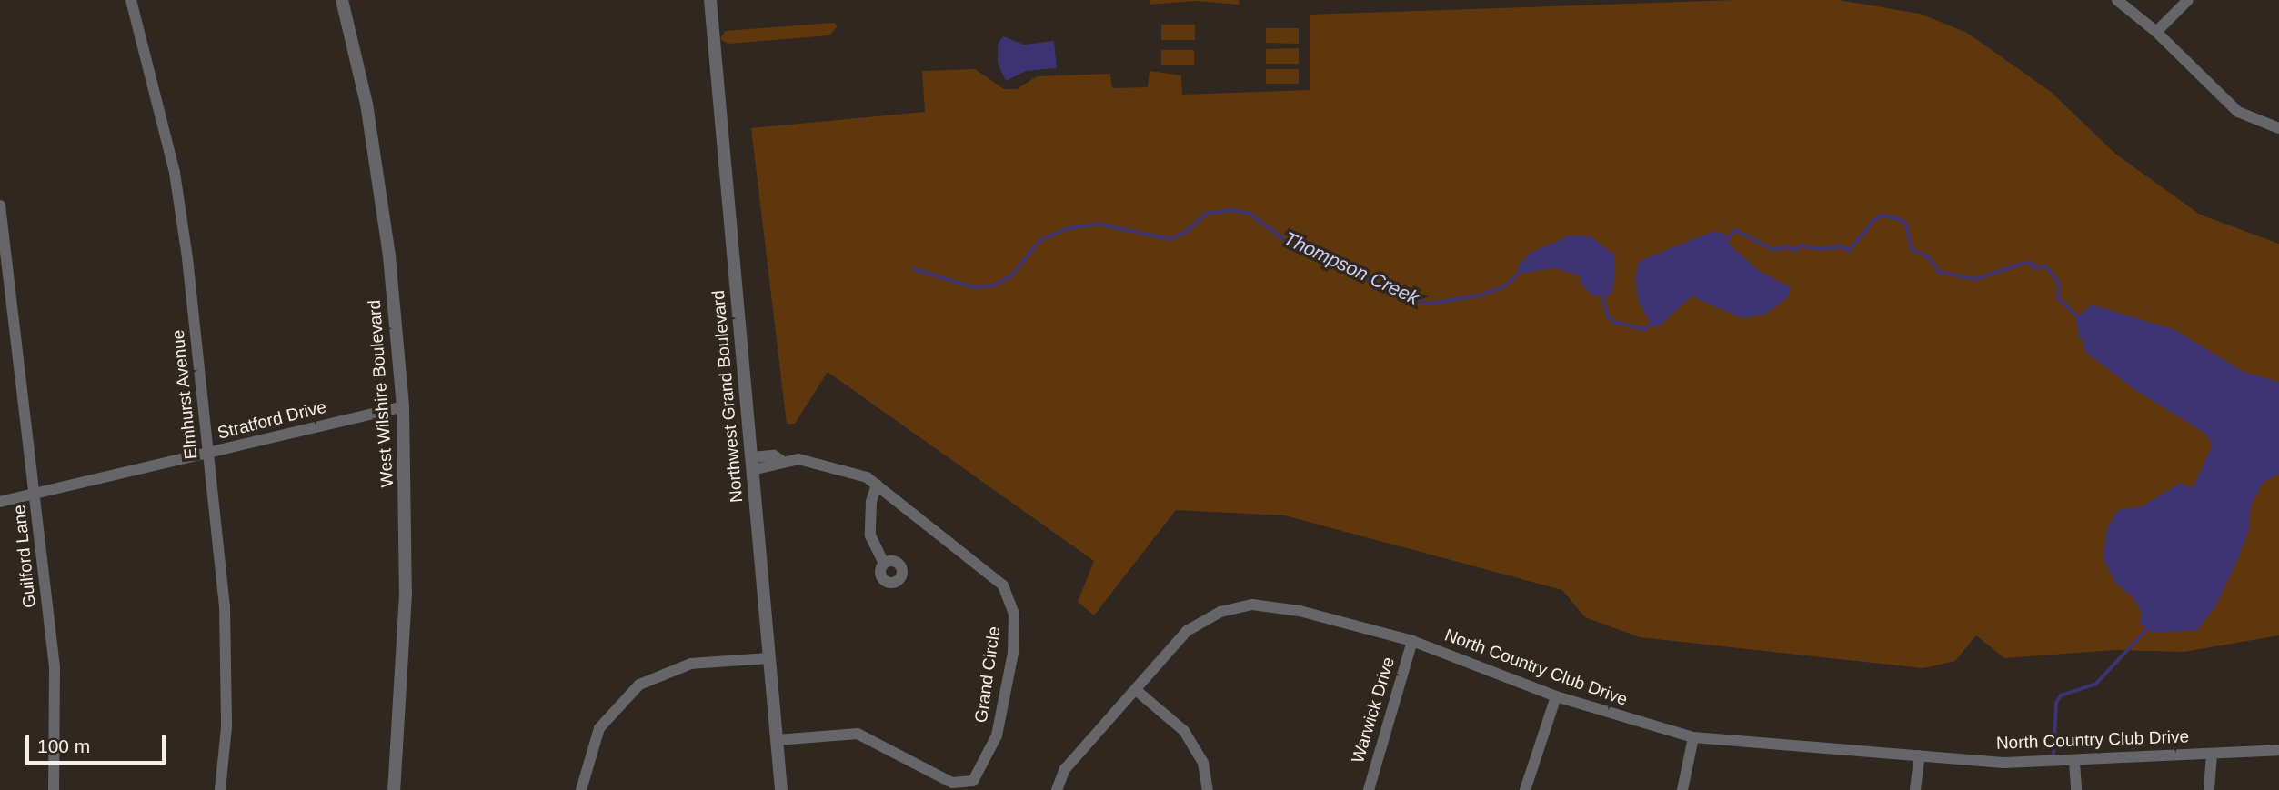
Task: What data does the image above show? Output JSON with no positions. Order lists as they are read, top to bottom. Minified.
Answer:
{"streets":{"street":["West Wilshire Boulevard","Elmhurst Avenue","Northwest Grand Boulevard","Stratford Drive","Guilford Lane","North Country Club Drive","Grand Circle","Warwick Drive"]},"crossings":[["West Wilshire Boulevard","Stratford Drive"],["Elmhurst Avenue","Stratford Drive"],["Northwest Grand Boulevard","Grand Circle"],["Stratford Drive","Guilford Lane"],["North Country Club Drive","Warwick Drive"]],"water":["Thompson Creek"],"scale_bar":"100 m"}
